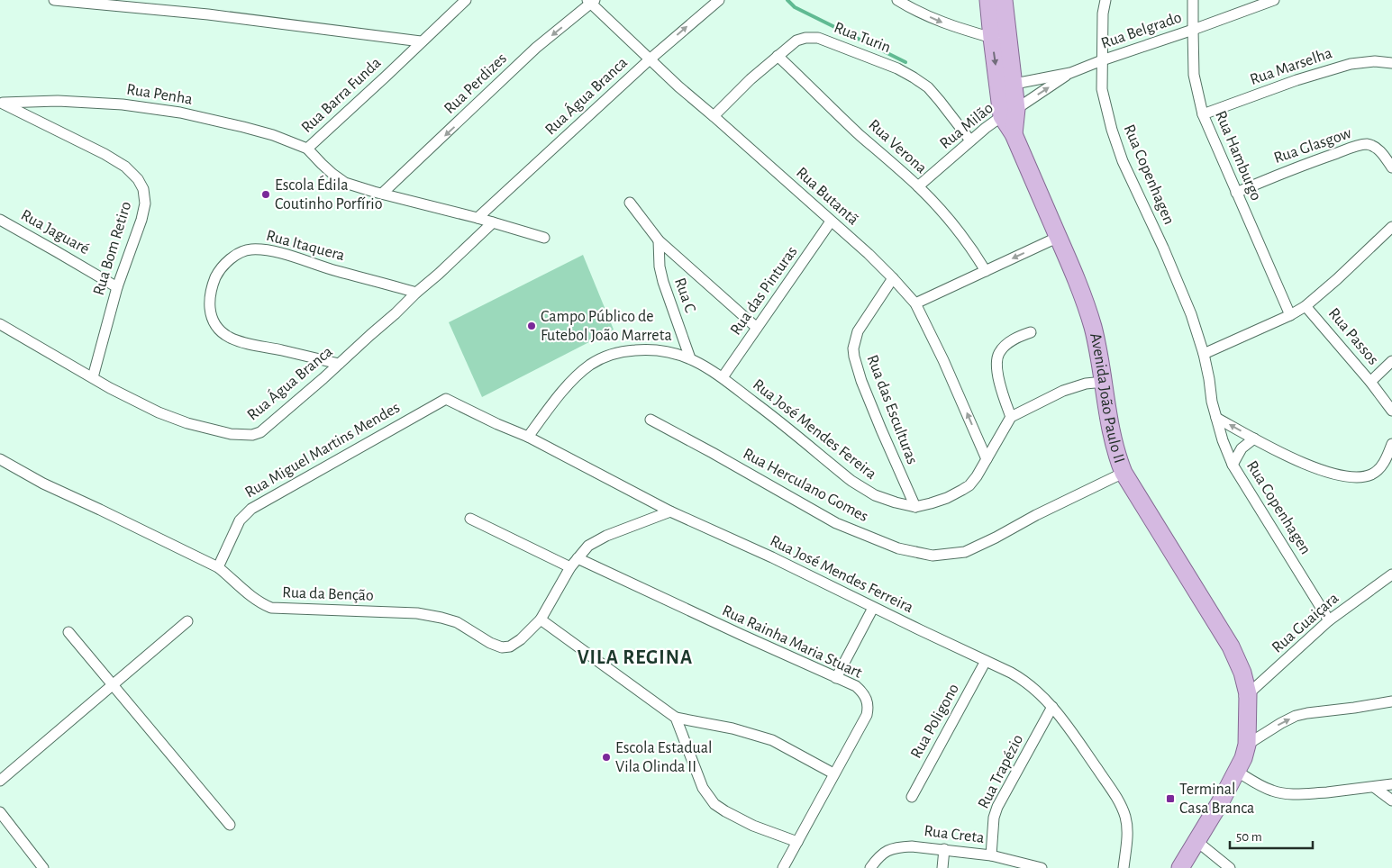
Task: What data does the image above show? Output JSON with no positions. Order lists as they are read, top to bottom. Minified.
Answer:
{"streets":{"main road":["Avenida João Paulo II"],"street":["Rua Belgrado","Rua Turin","Rua Marselha","Rua Perdizes","Rua Penha","Rua Barra Funda","Rua Água Branca","Rua Milão","Rua Glasgow","Rua Verona","Rua Hamburgo","Rua Copenhagen","Rua Butantã","Rua Jaguaré","Rua Itaquera","Rua Bom Retiro","Rua das Pinturas","Rua C","Rua Passos","Rua das Esculturas","Rua José Mendes Fereira","Rua Miguel Martins Mendes","Rua Herculano Gomes","Rua José Mendes Ferreira","Rua da Benção","Rua Guaiçara","Rua Rainha Maria Stuart","Rua Poligono","Rua Trapézio","Rua Creta"]},"crossings":[["Rua Belgrado","Rua Milão"],["Rua Belgrado","Rua Hamburgo"],["Rua Belgrado","Rua Copenhagen"],["Rua Belgrado","Avenida João Paulo II"],["Rua Turin","Rua Milão"],["Rua Turin","Rua Verona"],["Rua Turin","Rua Butantã"],["Rua Marselha","Rua Hamburgo"],["Rua Perdizes","Rua Barra Funda"],["Rua Perdizes","Rua Butantã"],["Rua Penha","Rua Barra Funda"],["Rua Penha","Rua Bom Retiro"],["Rua Barra Funda","Rua Água Branca"],["Rua Água Branca","Rua Butantã"],["Rua Água Branca","Rua Itaquera"],["Rua Água Branca","Rua Bom Retiro"],["Rua Milão","Rua Verona"],["Rua Milão","Avenida João Paulo II"],["Rua Glasgow","Rua Hamburgo"],["Rua Copenhagen","Rua Guaiçara"],["Rua Butantã","Rua das Pinturas"],["Rua Butantã","Rua das Esculturas"],["Rua Butantã","Rua José Mendes Fereira"],["Rua Jaguaré","Rua Bom Retiro"],["Rua das Pinturas","Rua José Mendes Fereira"],["Rua C","Rua José Mendes Fereira"],["Avenida João Paulo II","Rua Herculano Gomes"],["Avenida João Paulo II","Rua Guaiçara"],["Rua das Esculturas","Rua José Mendes Fereira"],["Rua José Mendes Fereira","Rua José Mendes Ferreira"],["Rua Miguel Martins Mendes","Rua José Mendes Ferreira"],["Rua Miguel Martins Mendes","Rua da Benção"],["Rua José Mendes Ferreira","Rua Poligono"],["Rua José Mendes Ferreira","Rua Trapézio"],["Rua Trapézio","Rua Creta"]],"one_way":["Rua Perdizes"],"districts":["VILA REGINA"],"places":{"other":["Escola Édila Coutinho Porfírio","Campo Público de Futebol João Marreta","Escola Estadual Vila Olinda II"],"transit":["Terminal Casa Branca"]},"scale_bar":"50 m"}
